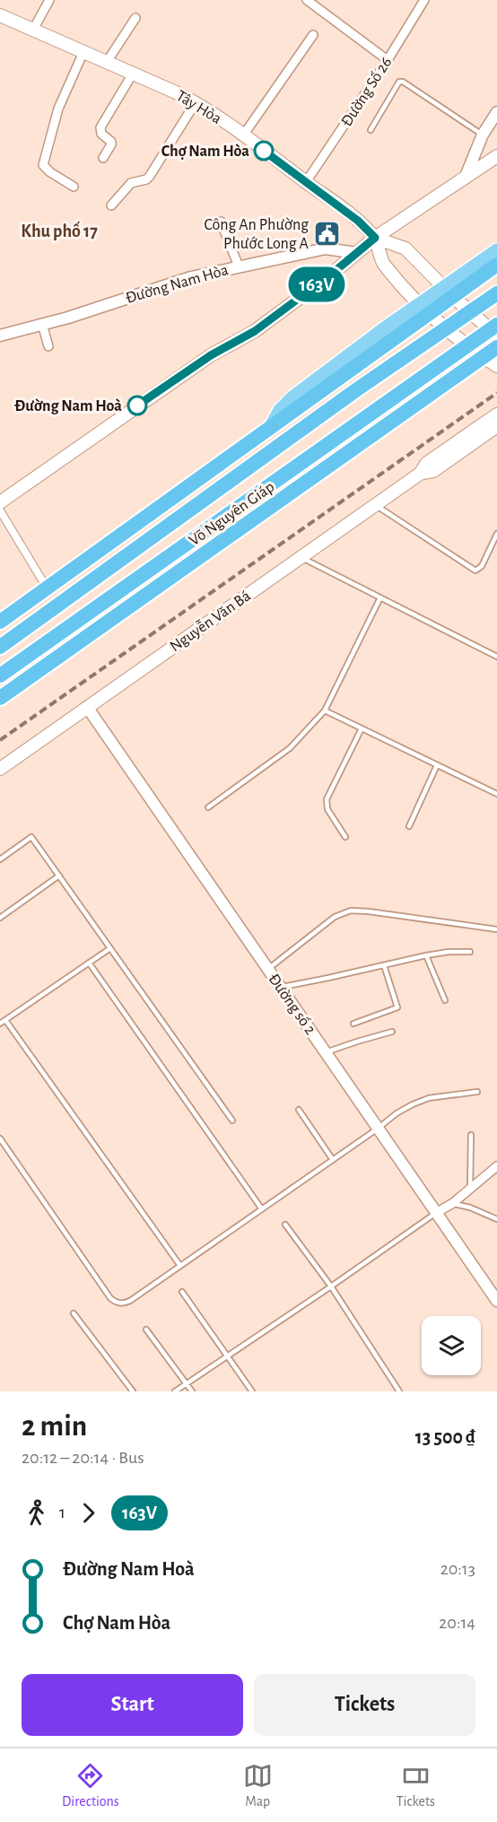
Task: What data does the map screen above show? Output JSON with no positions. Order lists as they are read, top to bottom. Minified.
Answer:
{"streets":{"highway":["Võ Nguyên Giáp"],"main road":["Tây Hòa","Nguyễn Văn Bá"],"street":["Đường Số 26","Đường Nam Hòa","Đường số 2"]},"crossings":[["Đường Số 26","Tây Hòa"],["Tây Hòa","Võ Nguyên Giáp"],["Nguyễn Văn Bá","Đường số 2"]],"districts":["Khu phố 17"],"places":{"other":["Chợ Nam Hòa","Đường Nam Hoà"],"public building":["Công An Phường Phước Long A"]},"lines":["bus line 163V"],"page":{"on_map":"163V","heading":["2 min","20:12 – 20:14 · Bus","13 500 ₫"],"legs":["1","163V"],"list":[{"name":"Đường Nam Hoà","value":"20:13"},{"name":"Chợ Nam Hòa","value":"20:14"}],"buttons":["Start","Tickets"],"tabs":["Directions","Map","Tickets"]}}
